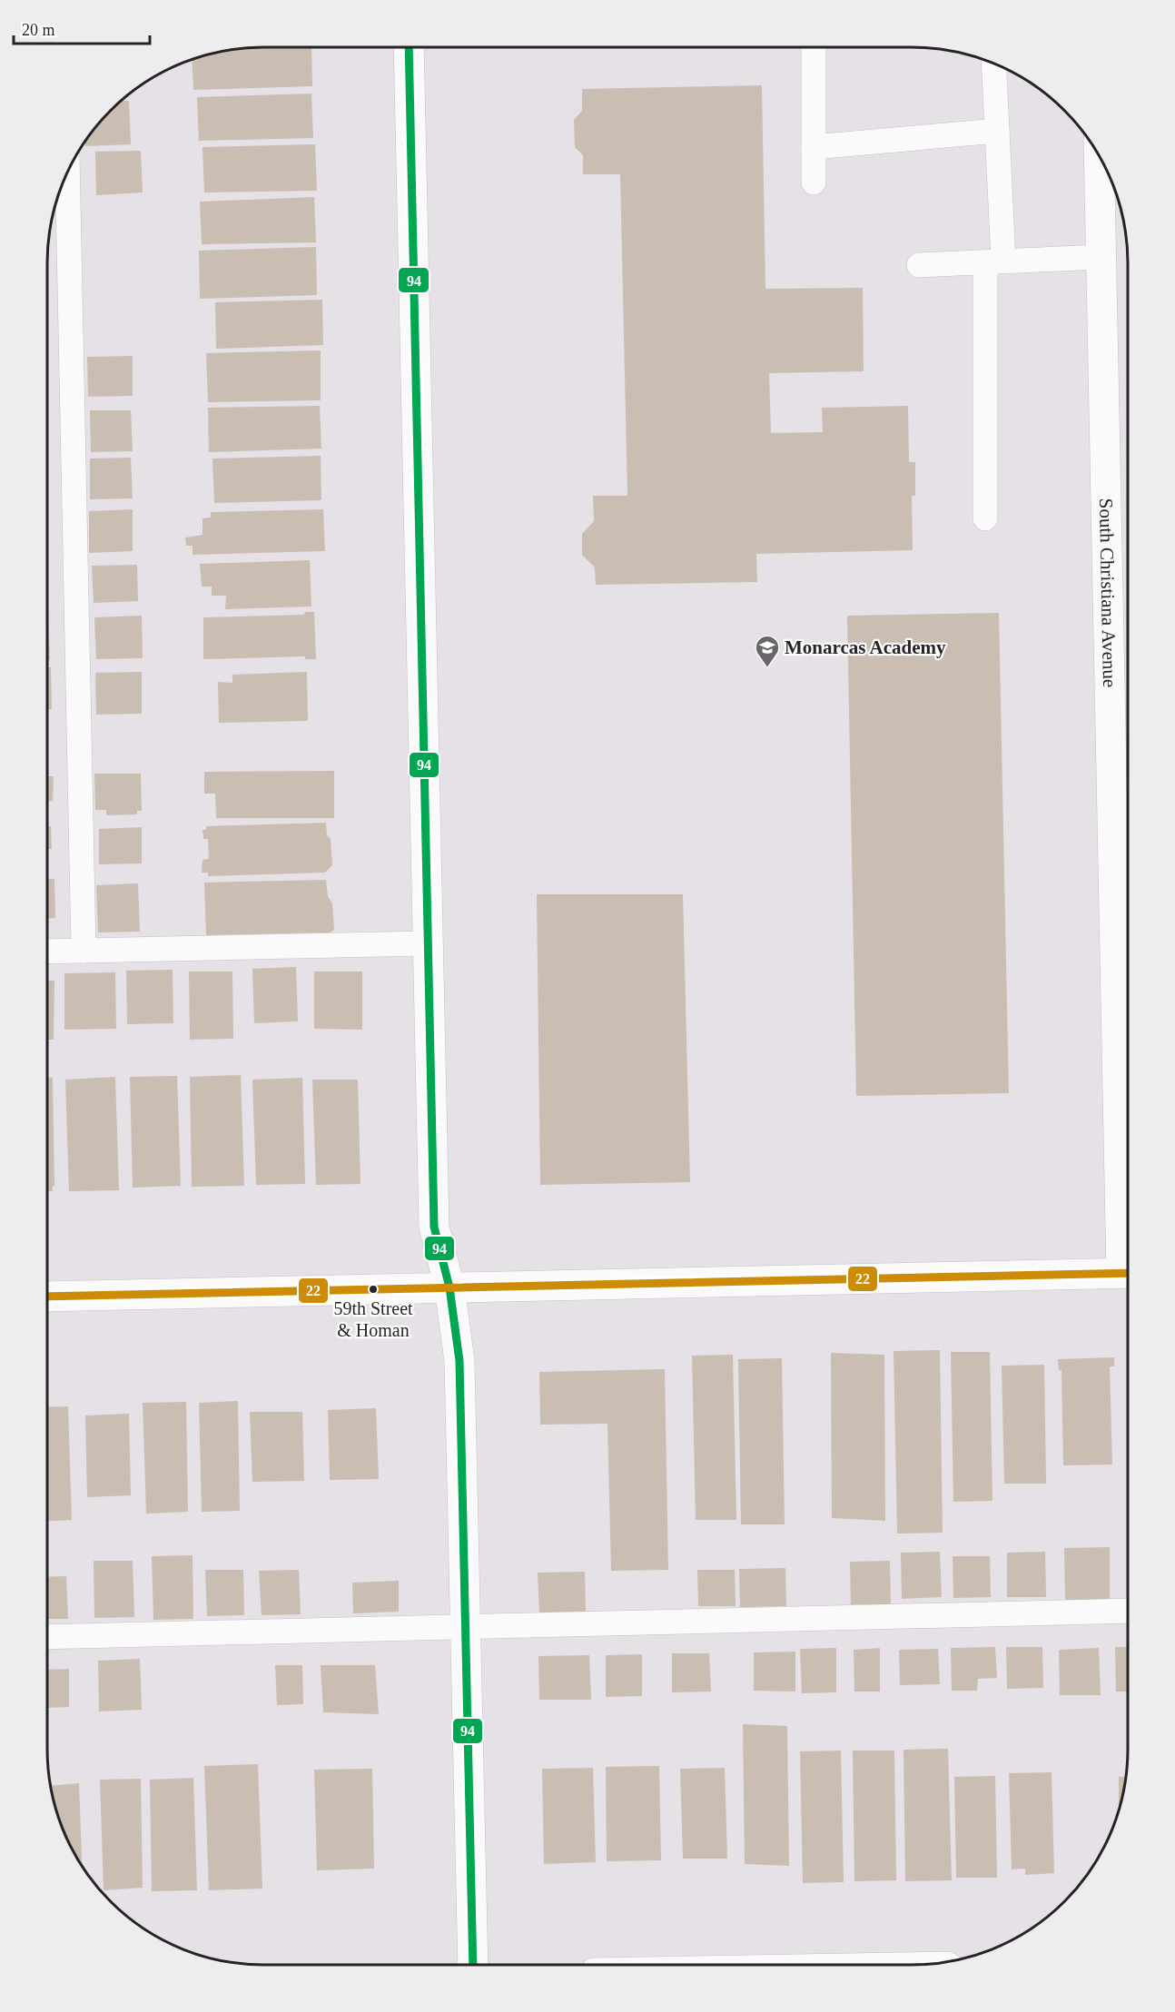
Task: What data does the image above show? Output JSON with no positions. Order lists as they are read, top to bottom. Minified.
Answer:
{"streets":{"street":["South Christiana Avenue"]},"places":{"school or university":["Monarcas Academy"],"other":["59th Street & Homan"]},"lines":["transit line 94","transit line 22"],"scale_bar":"20 m"}
